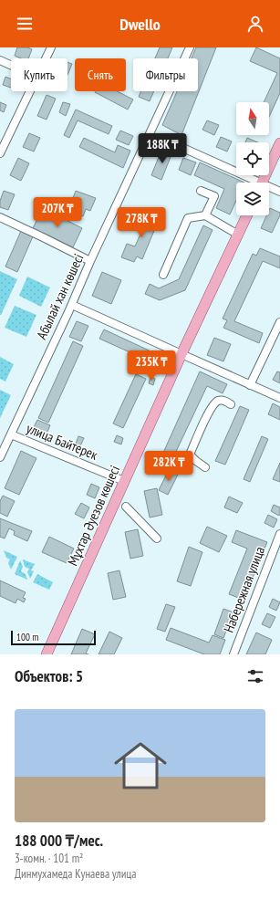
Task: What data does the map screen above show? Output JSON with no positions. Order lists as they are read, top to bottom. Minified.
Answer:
{"streets":{"main road":["Мұхтар Әуезов көшесі"],"street":["Абылай хан көшесі","улица Байтерек","Набережная улица"]},"crossings":[["Абылай хан көшесі","улица Байтерек"],["улица Байтерек","Мұхтар Әуезов көшесі"]],"scale_bar":"100 m","north":"top","page":{"header":"Dwello","chip":["Купить","Снять","Фильтры"],"price":["188K ₸","207K ₸","278K ₸","235K ₸","282K ₸"],"scale":"100 m","heading":"Объектов: 5","list":[{"name":"188 000 ₸/мес.","note":"3-комн. · 101 m² · Динмухамеда Кунаева улица"}]}}
